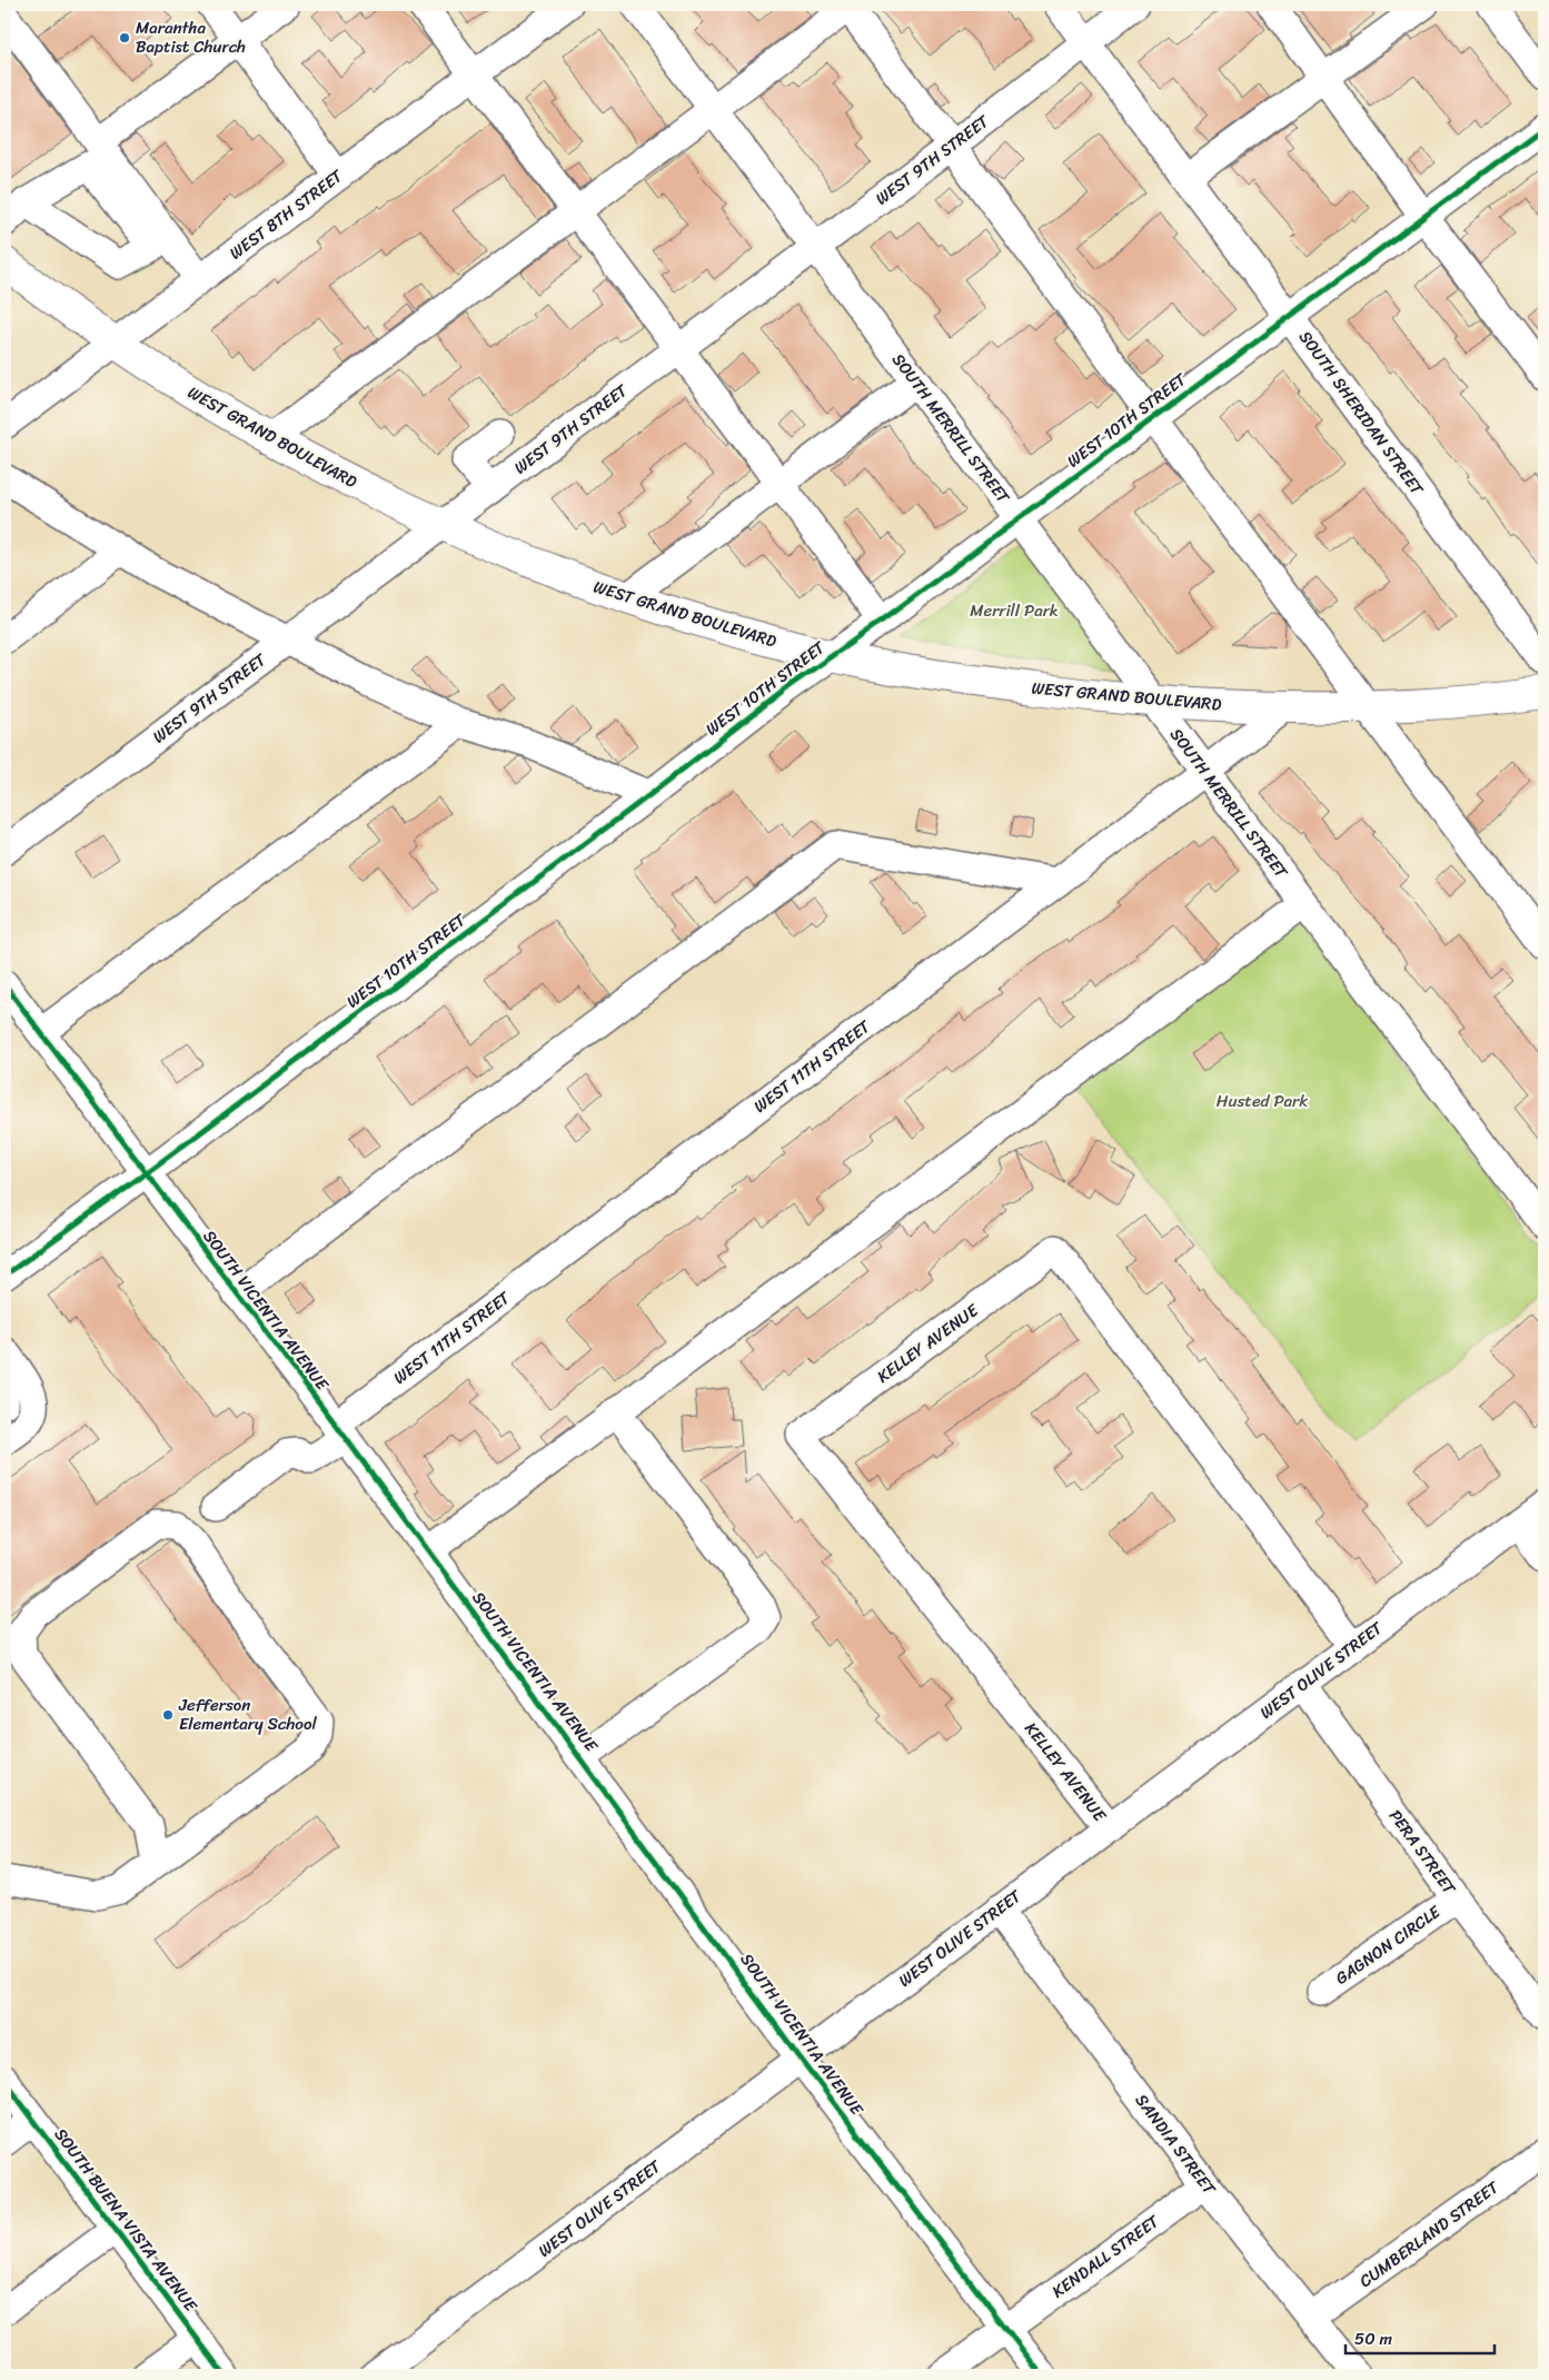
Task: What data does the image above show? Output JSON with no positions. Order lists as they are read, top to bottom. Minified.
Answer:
{"streets":{"main road":["WEST GRAND BOULEVARD"],"street":["WEST 9TH STREET","WEST 8TH STREET","SOUTH SHERIDAN STREET","WEST 10TH STREET","SOUTH MERRILL STREET","WEST 11TH STREET","SOUTH VICENTIA AVENUE","KELLEY AVENUE","WEST OLIVE STREET","PERA STREET","GAGNON CIRCLE","SANDIA STREET","SOUTH BUENA VISTA AVENUE","CUMBERLAND STREET","KENDALL STREET"]},"crossings":[["WEST 9TH STREET","SOUTH SHERIDAN STREET"],["WEST 9TH STREET","SOUTH MERRILL STREET"],["WEST 9TH STREET","WEST GRAND BOULEVARD"],["WEST 8TH STREET","WEST GRAND BOULEVARD"],["SOUTH SHERIDAN STREET","WEST 10TH STREET"],["WEST 10TH STREET","SOUTH MERRILL STREET"],["WEST 10TH STREET","WEST GRAND BOULEVARD"],["WEST 10TH STREET","SOUTH VICENTIA AVENUE"],["SOUTH MERRILL STREET","WEST GRAND BOULEVARD"],["SOUTH MERRILL STREET","WEST 11TH STREET"],["WEST GRAND BOULEVARD","WEST 11TH STREET"],["WEST 11TH STREET","SOUTH VICENTIA AVENUE"],["SOUTH VICENTIA AVENUE","WEST OLIVE STREET"],["SOUTH VICENTIA AVENUE","KENDALL STREET"],["KELLEY AVENUE","WEST OLIVE STREET"],["WEST OLIVE STREET","PERA STREET"],["WEST OLIVE STREET","SANDIA STREET"],["PERA STREET","GAGNON CIRCLE"],["SANDIA STREET","CUMBERLAND STREET"],["SANDIA STREET","KENDALL STREET"]],"parks":["Merrill Park","Husted Park"],"places":["Marantha Baptist Church","Jefferson Elementary School"],"scale_bar":"50 m"}
